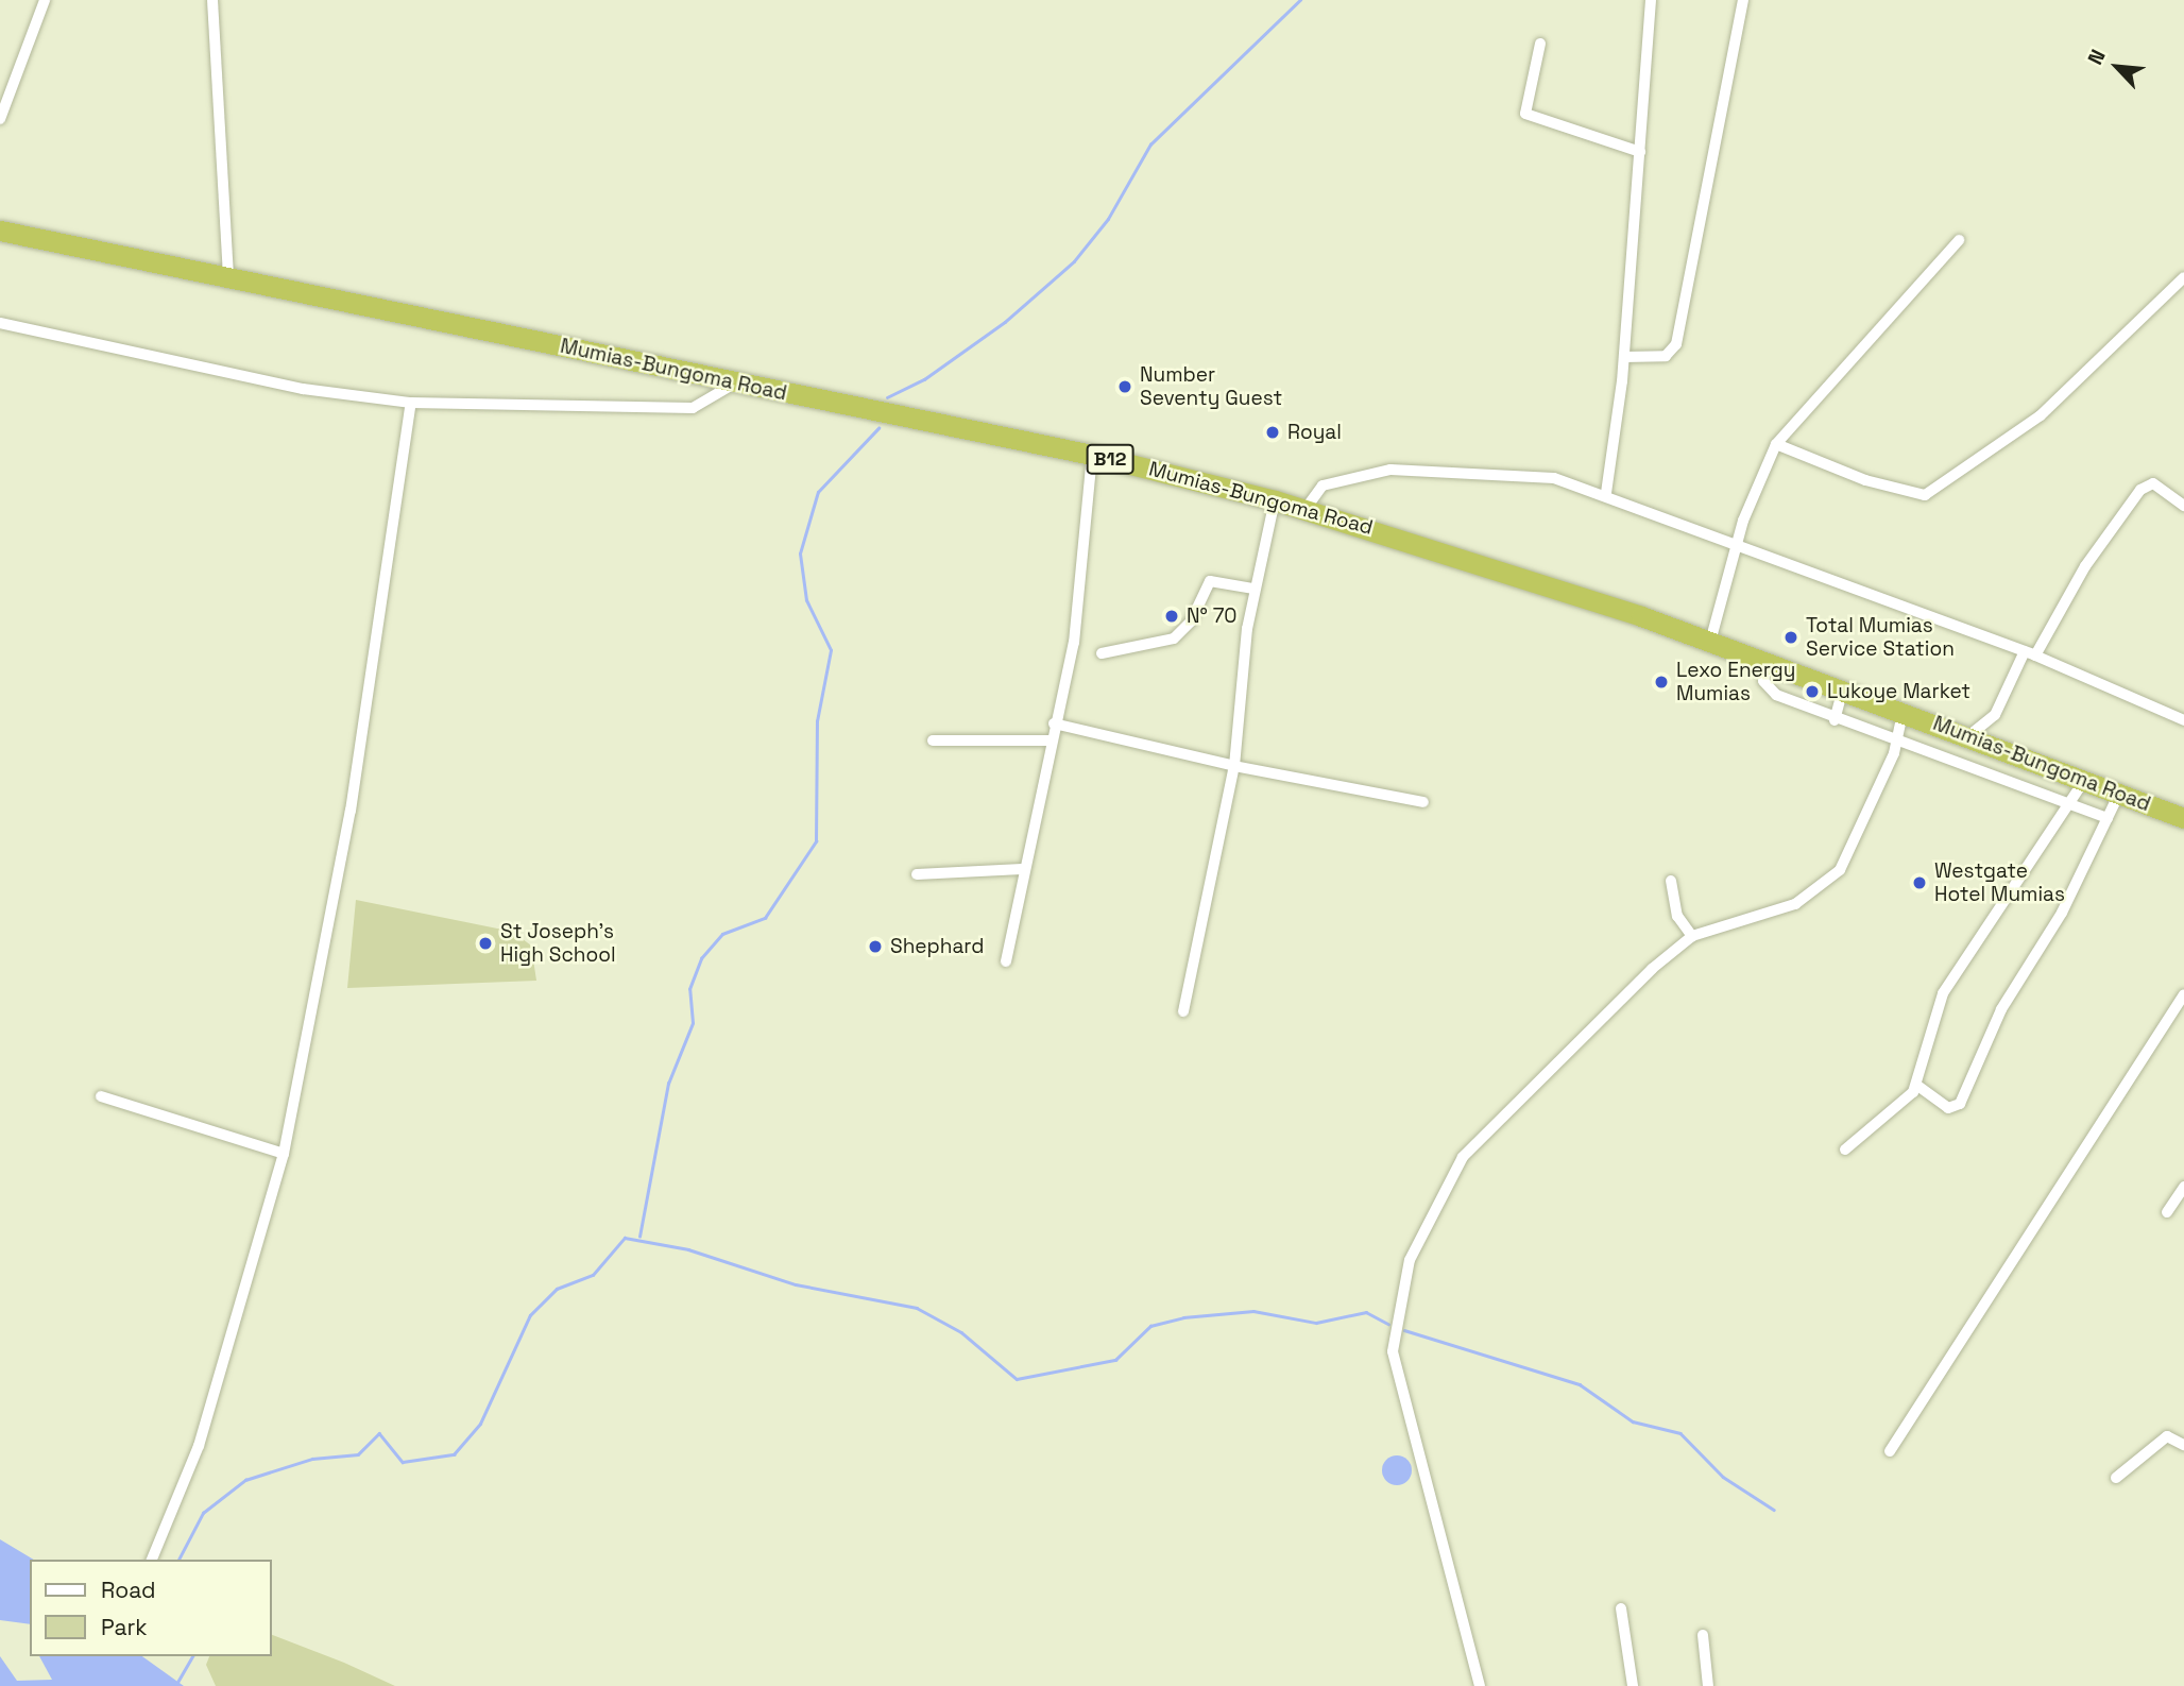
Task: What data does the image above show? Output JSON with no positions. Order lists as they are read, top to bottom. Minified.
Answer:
{"streets":{"highway":["Mumias-Bungoma Road","B12"]},"places":["Number Seventy Guest","Royal","N° 70","Total Mumias Service Station","Lexo Energy Mumias","Lukoye Market","Westgate Hotel Mumias","St Joseph's High School","Shephard"],"legend":["Road","Park"],"north":"top left"}
